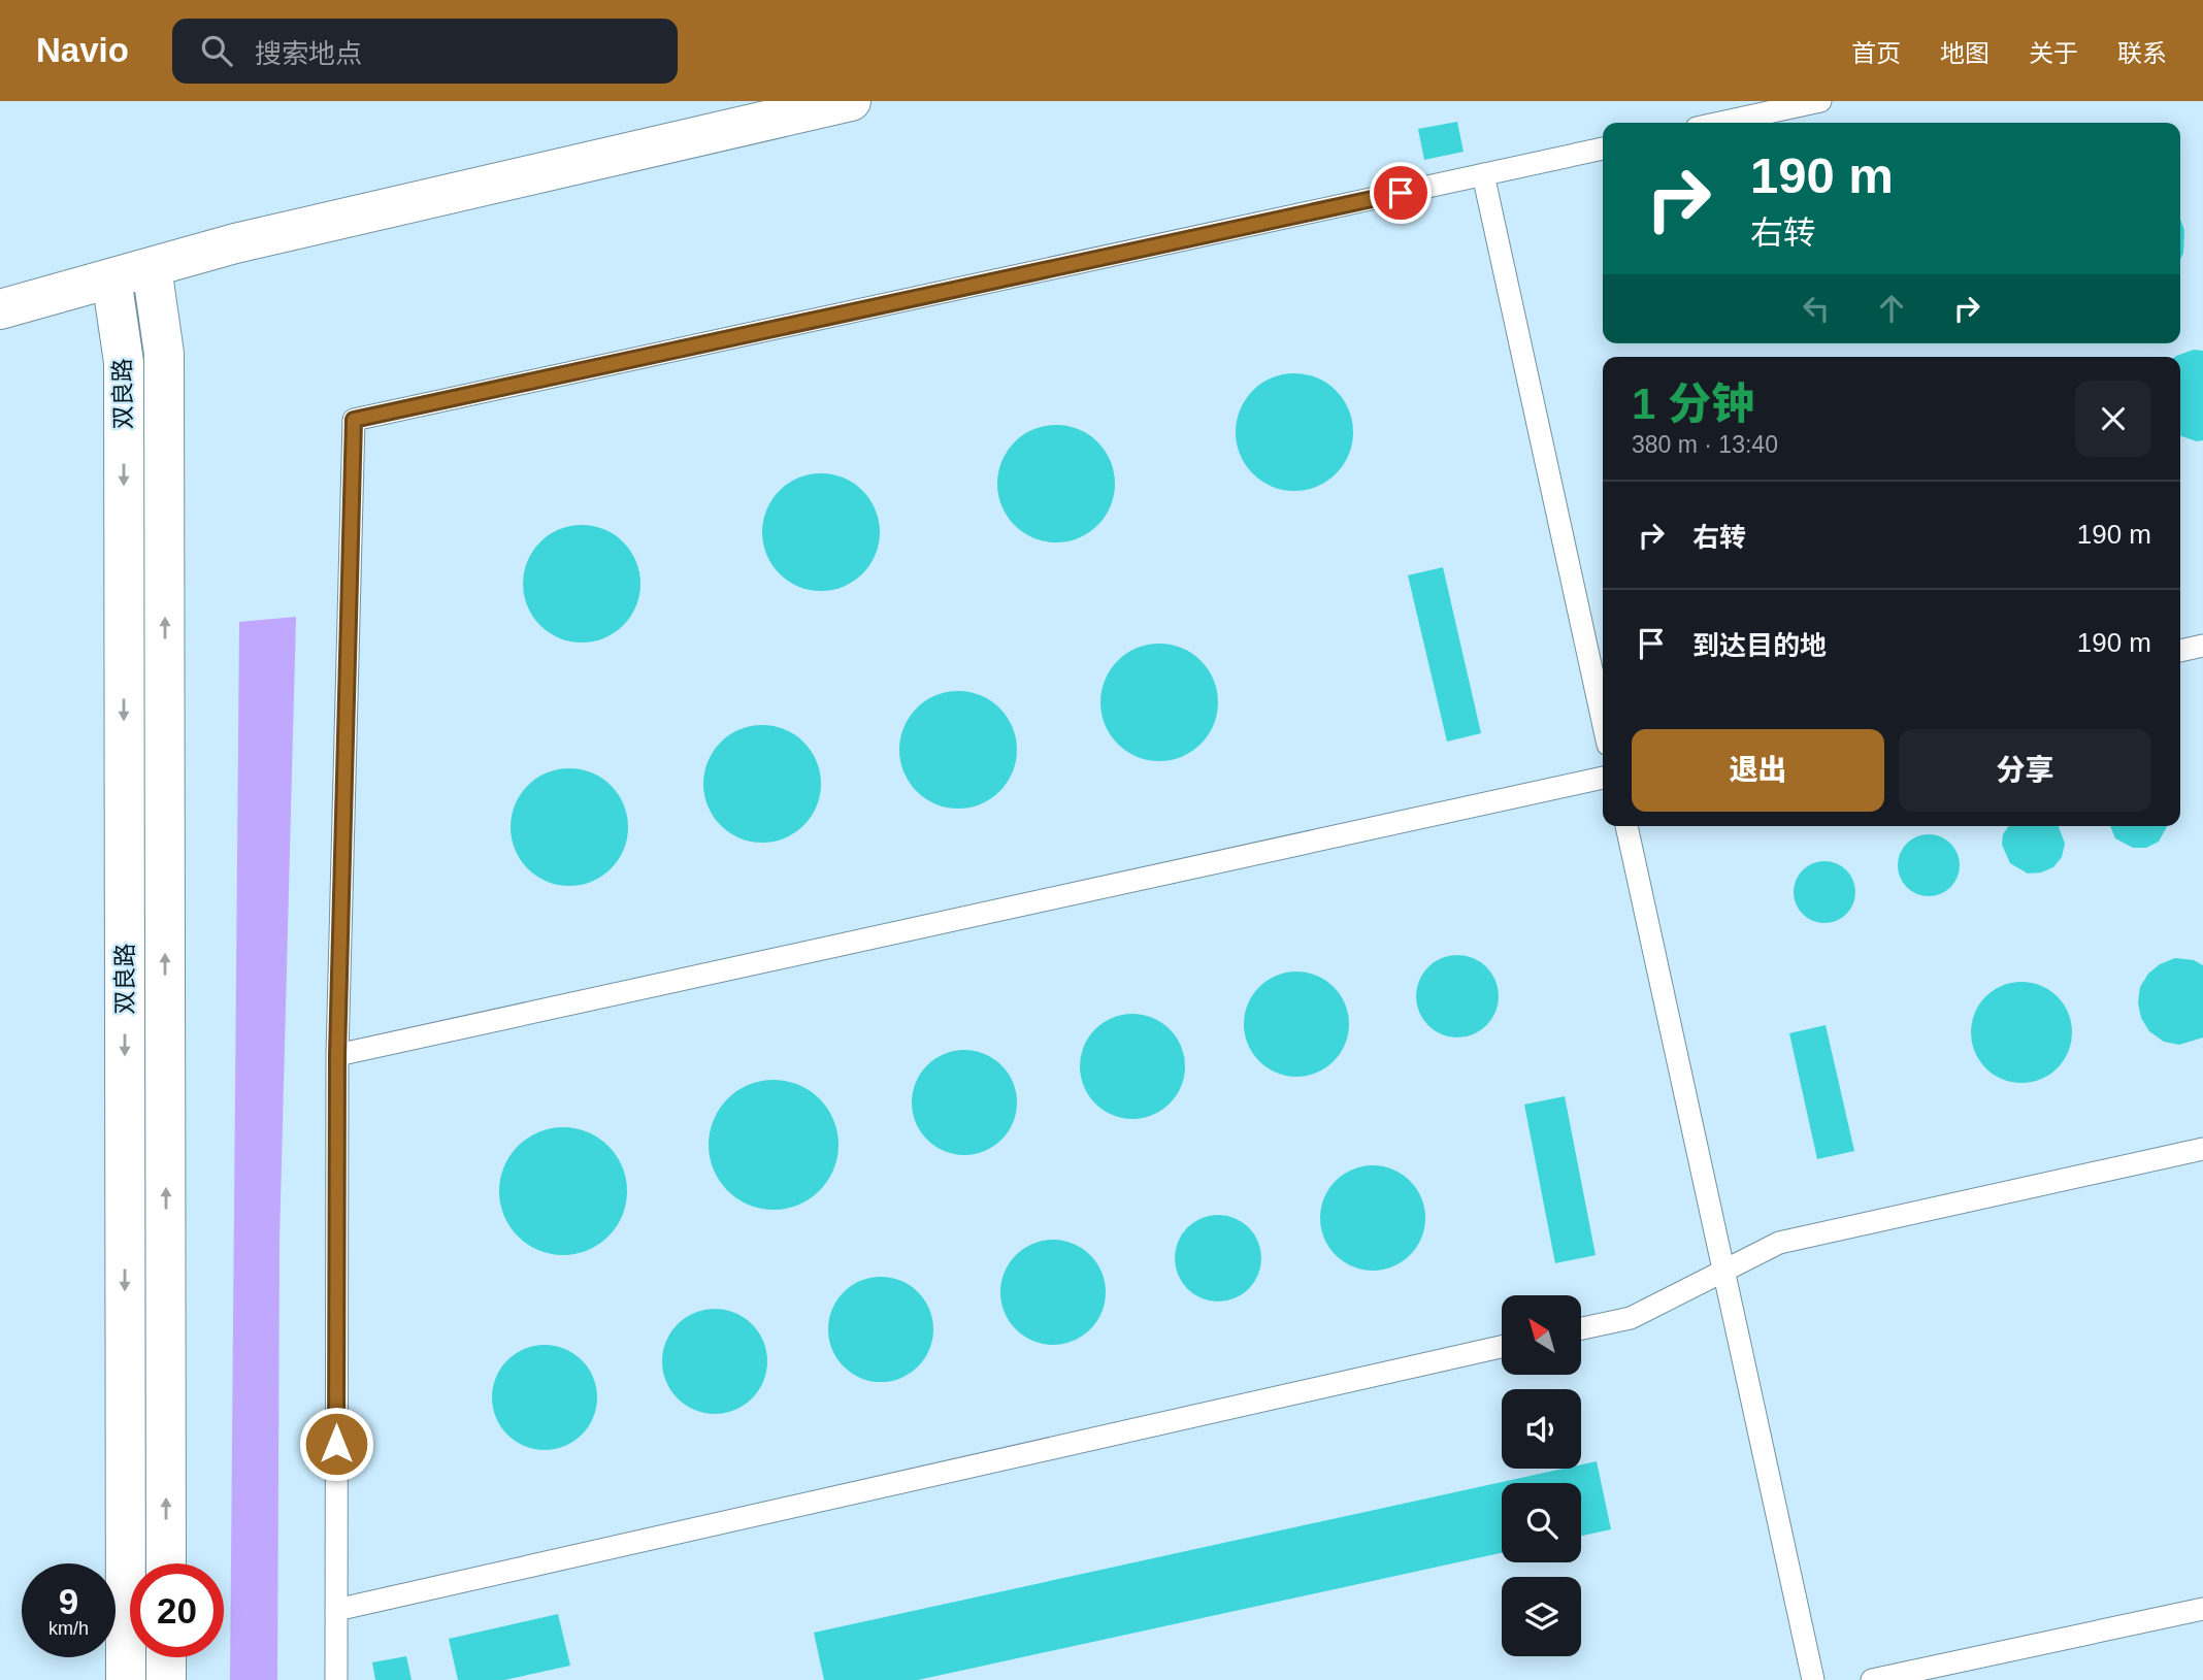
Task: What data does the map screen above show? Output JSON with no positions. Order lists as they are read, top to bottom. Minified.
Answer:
{"streets":{"street":["双良路"]},"north":"top left","page":{"header":"Navio","search":"搜索地点","nav":["首页","地图","关于","联系"],"turn":["190 m","右转"],"heading":["1 分钟","380 m · 13:40"],"list":[{"name":"右转","value":"190 m"},{"name":"到达目的地","value":"190 m"}],"buttons":["退出","分享"],"speed":"9 km/h","limit":"20"}}
